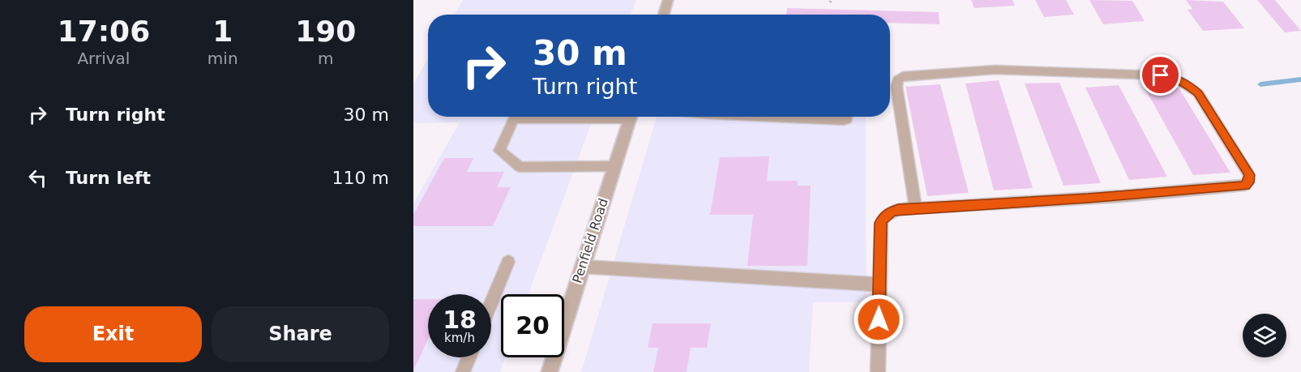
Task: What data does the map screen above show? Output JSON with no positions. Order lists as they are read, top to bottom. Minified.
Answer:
{"streets":{"street":["Penfield Road"]},"page":{"eta":["17:06","Arrival","1","min","190","m"],"turn":["30 m","Turn right"],"list":[{"name":"Turn right","value":"30 m"},{"name":"Turn left","value":"110 m"}],"speed":"18 km/h","limit":"20","buttons":["Exit","Share"]}}
